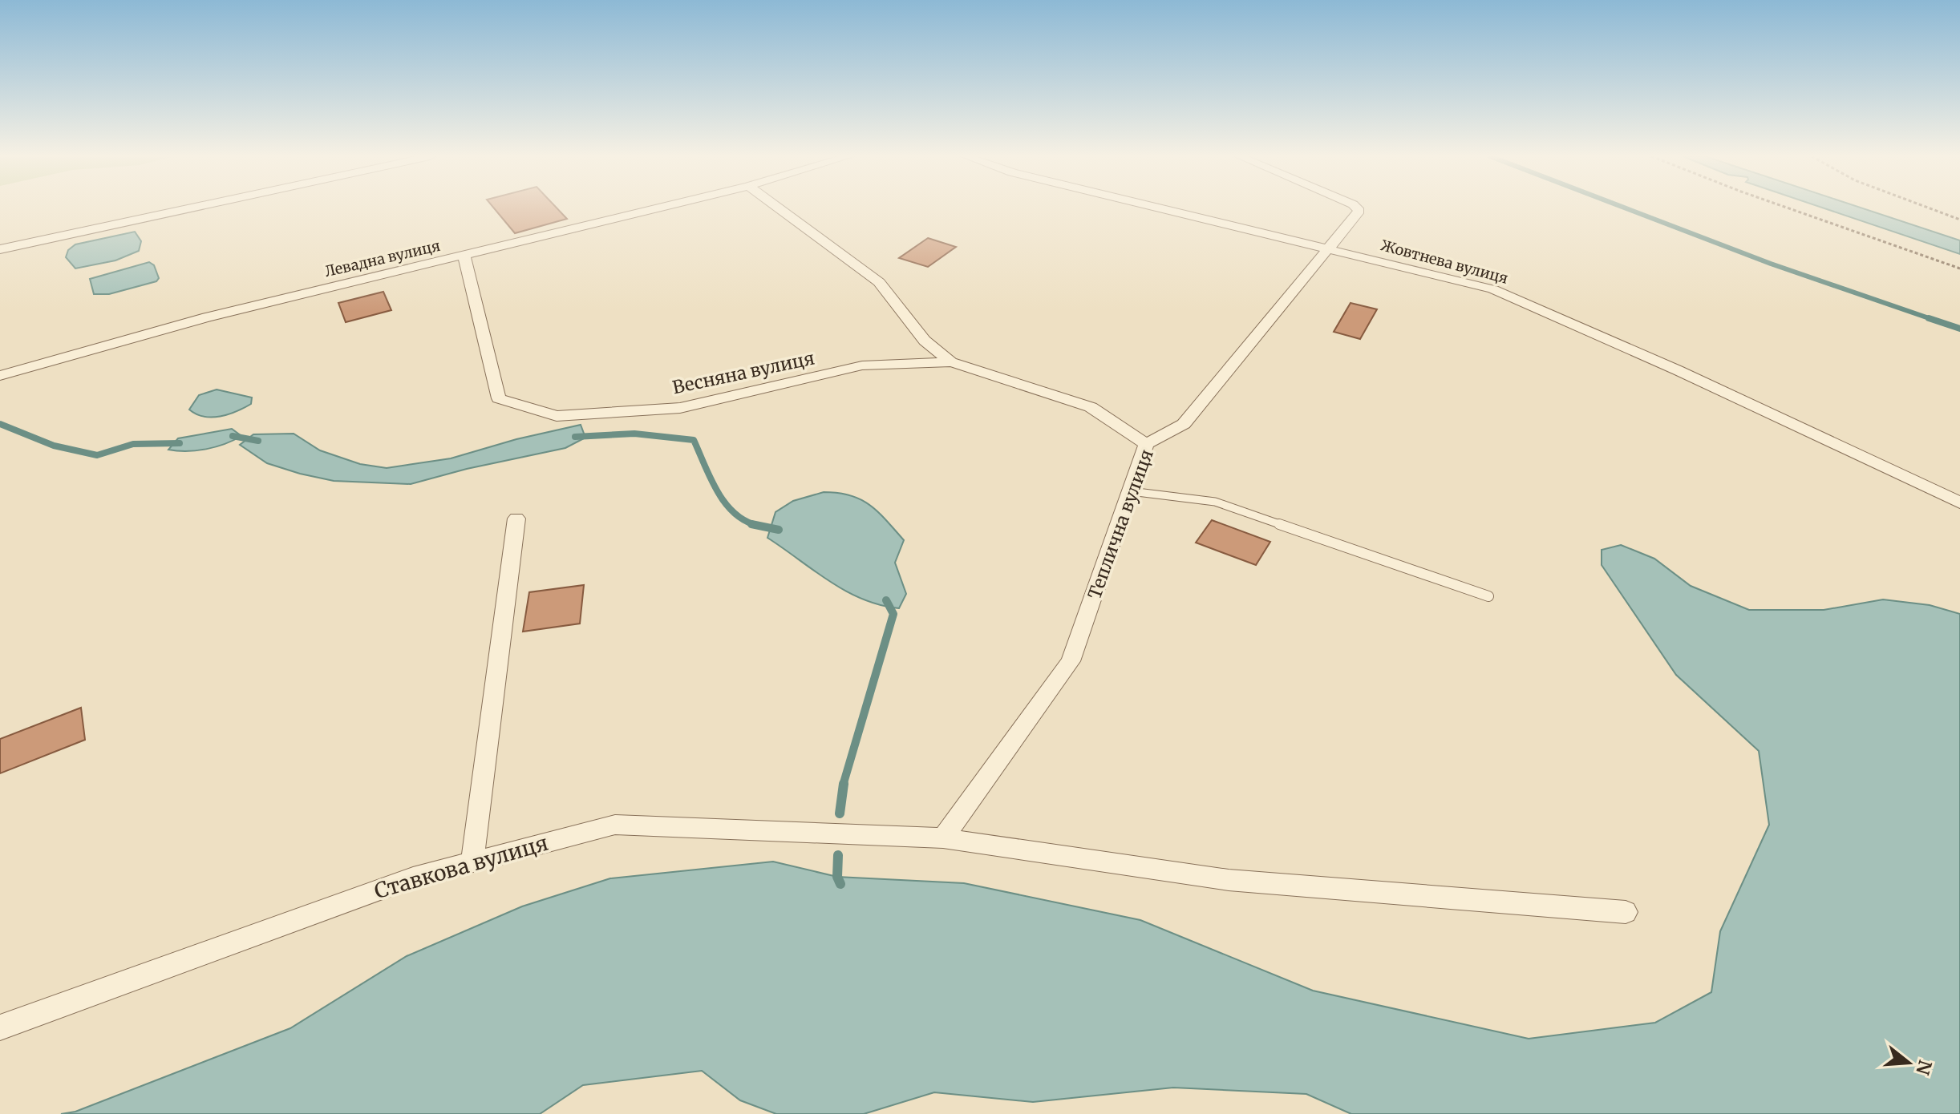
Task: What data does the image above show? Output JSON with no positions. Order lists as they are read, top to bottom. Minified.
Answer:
{"streets":{"street":["Левадна вулиця","Жовтнева вулиця","Весняна вулиця","Теплична вулиця","Ставкова вулиця"]},"crossings":[["Левадна вулиця","Весняна вулиця"],["Жовтнева вулиця","Теплична вулиця"],["Весняна вулиця","Теплична вулиця"],["Теплична вулиця","Ставкова вулиця"]],"north":"right"}
